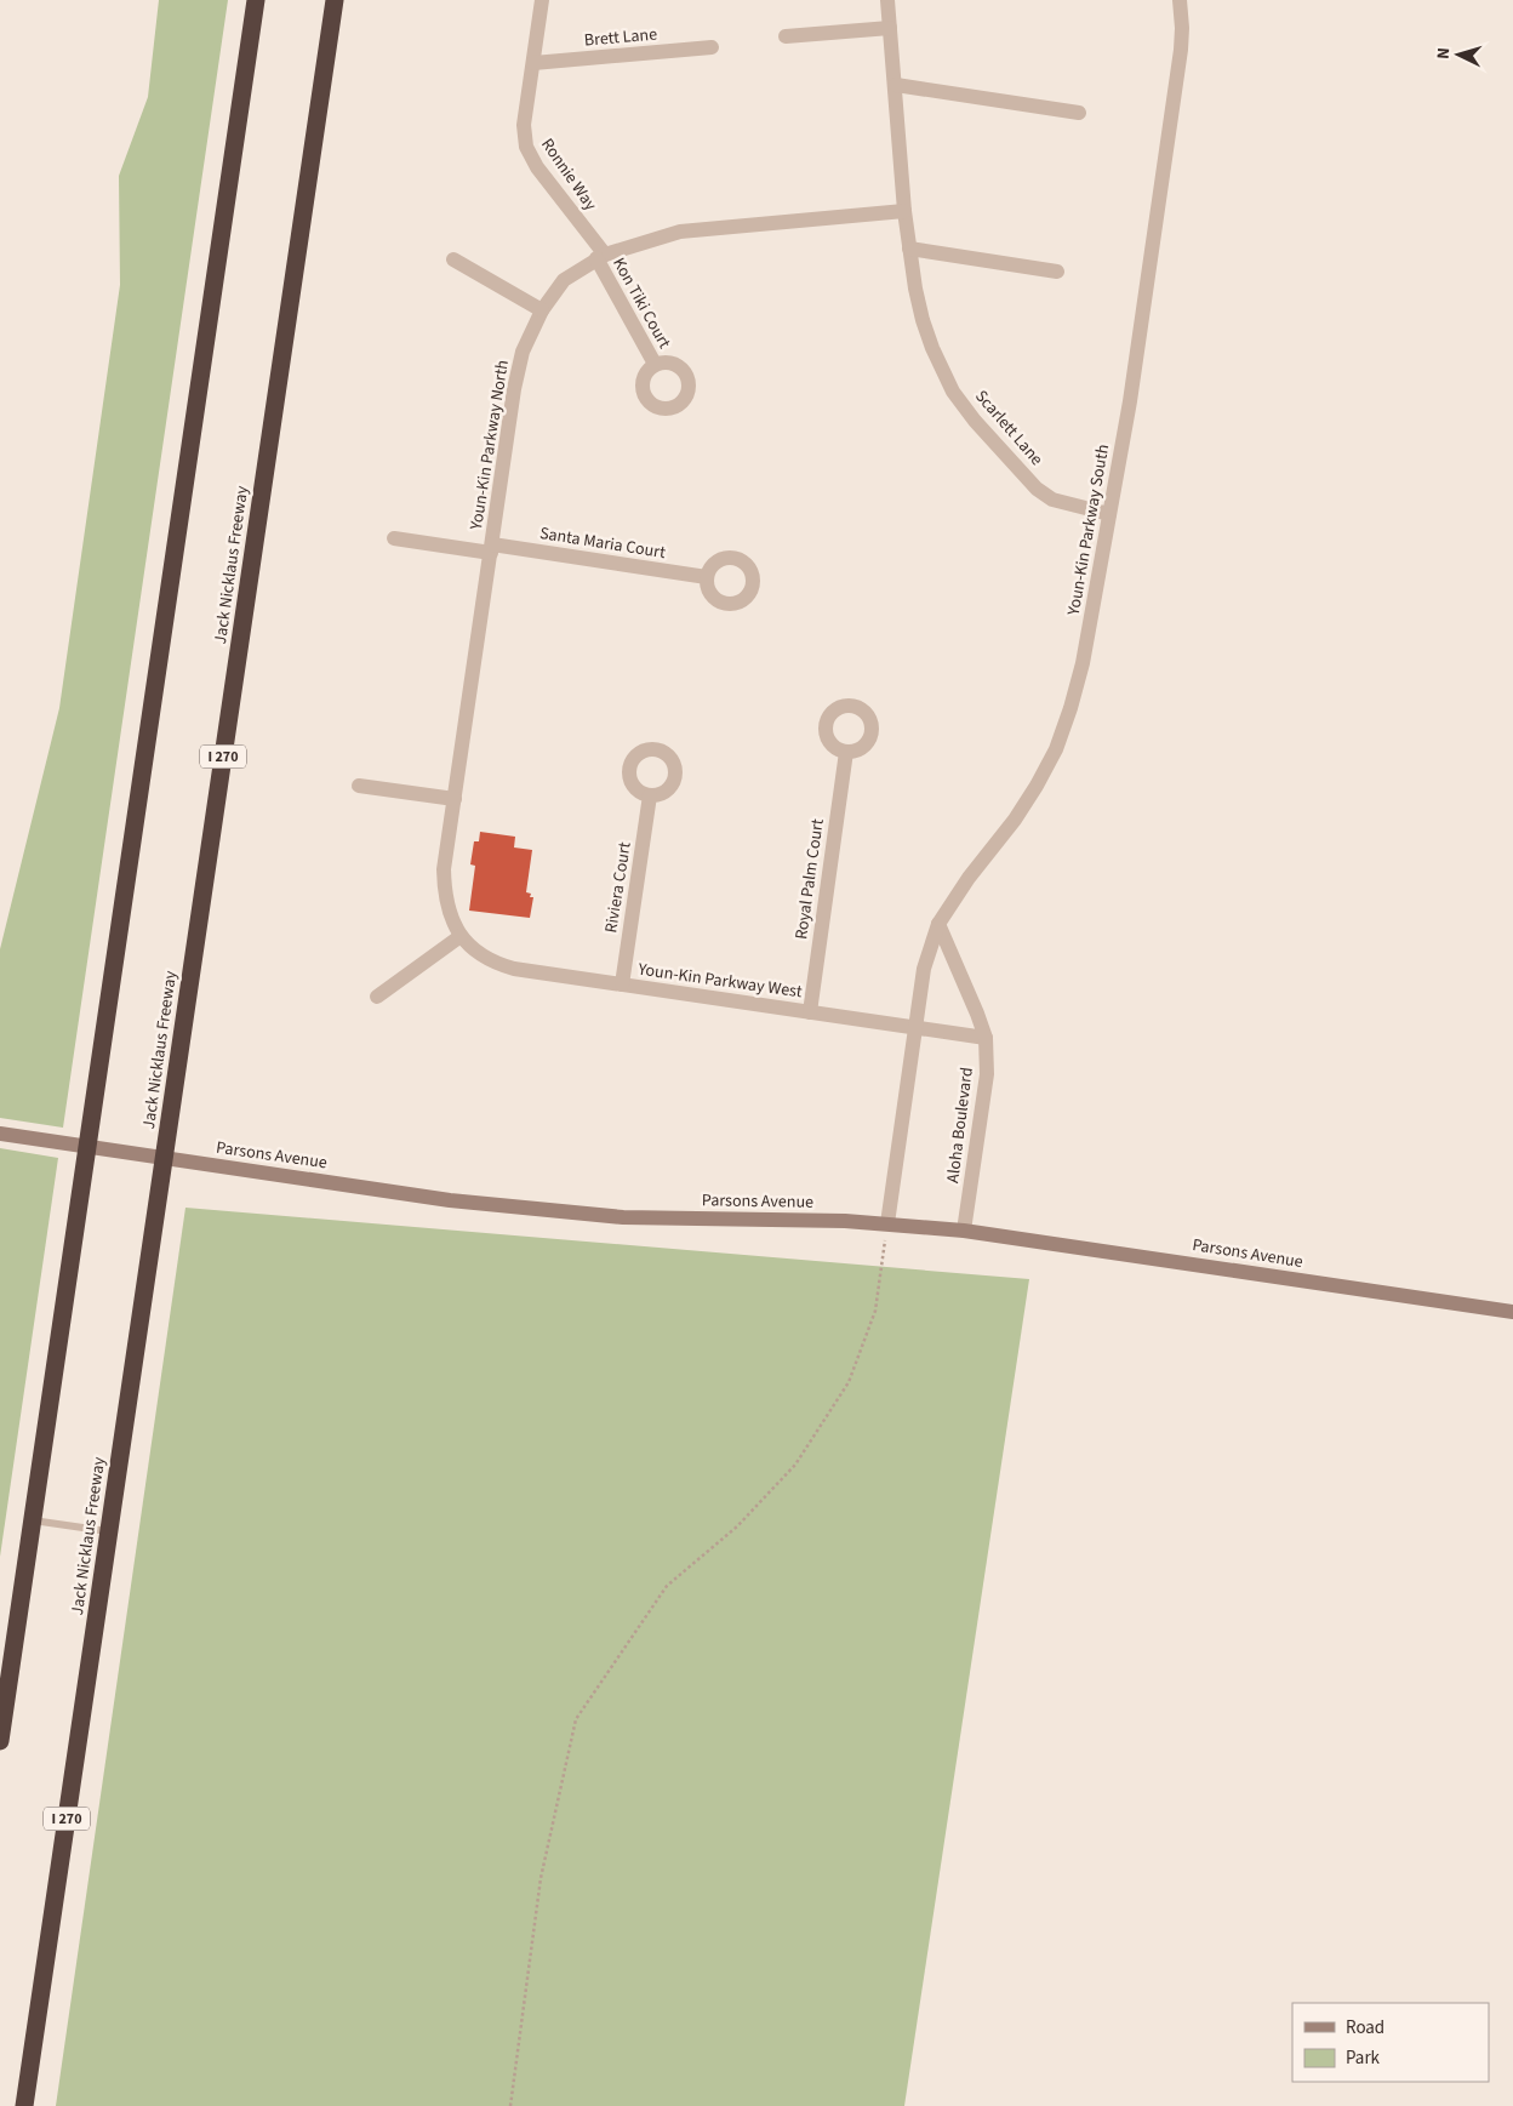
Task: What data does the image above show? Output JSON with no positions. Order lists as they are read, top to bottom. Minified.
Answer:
{"streets":{"highway":["Jack Nicklaus Freeway","I 270"],"street":["Brett Lane","Ronnie Way","Kon Tiki Court","Scarlett Lane","Youn-Kin Parkway North","Youn-Kin Parkway South","Santa Maria Court","Royal Palm Court","Riviera Court","Youn-Kin Parkway West","Aloha Boulevard","Parsons Avenue"]},"crossings":[["Brett Lane","Ronnie Way"],["Ronnie Way","Kon Tiki Court"],["Ronnie Way","Youn-Kin Parkway North"],["Kon Tiki Court","Youn-Kin Parkway North"],["Scarlett Lane","Youn-Kin Parkway North"],["Scarlett Lane","Youn-Kin Parkway South"],["Youn-Kin Parkway North","Santa Maria Court"],["Youn-Kin Parkway North","Youn-Kin Parkway West"],["Youn-Kin Parkway South","Youn-Kin Parkway West"],["Youn-Kin Parkway South","Aloha Boulevard"],["Royal Palm Court","Youn-Kin Parkway West"],["Riviera Court","Youn-Kin Parkway West"],["Youn-Kin Parkway West","Aloha Boulevard"],["Aloha Boulevard","Parsons Avenue"]],"legend":["Road","Park"],"north":"left"}
